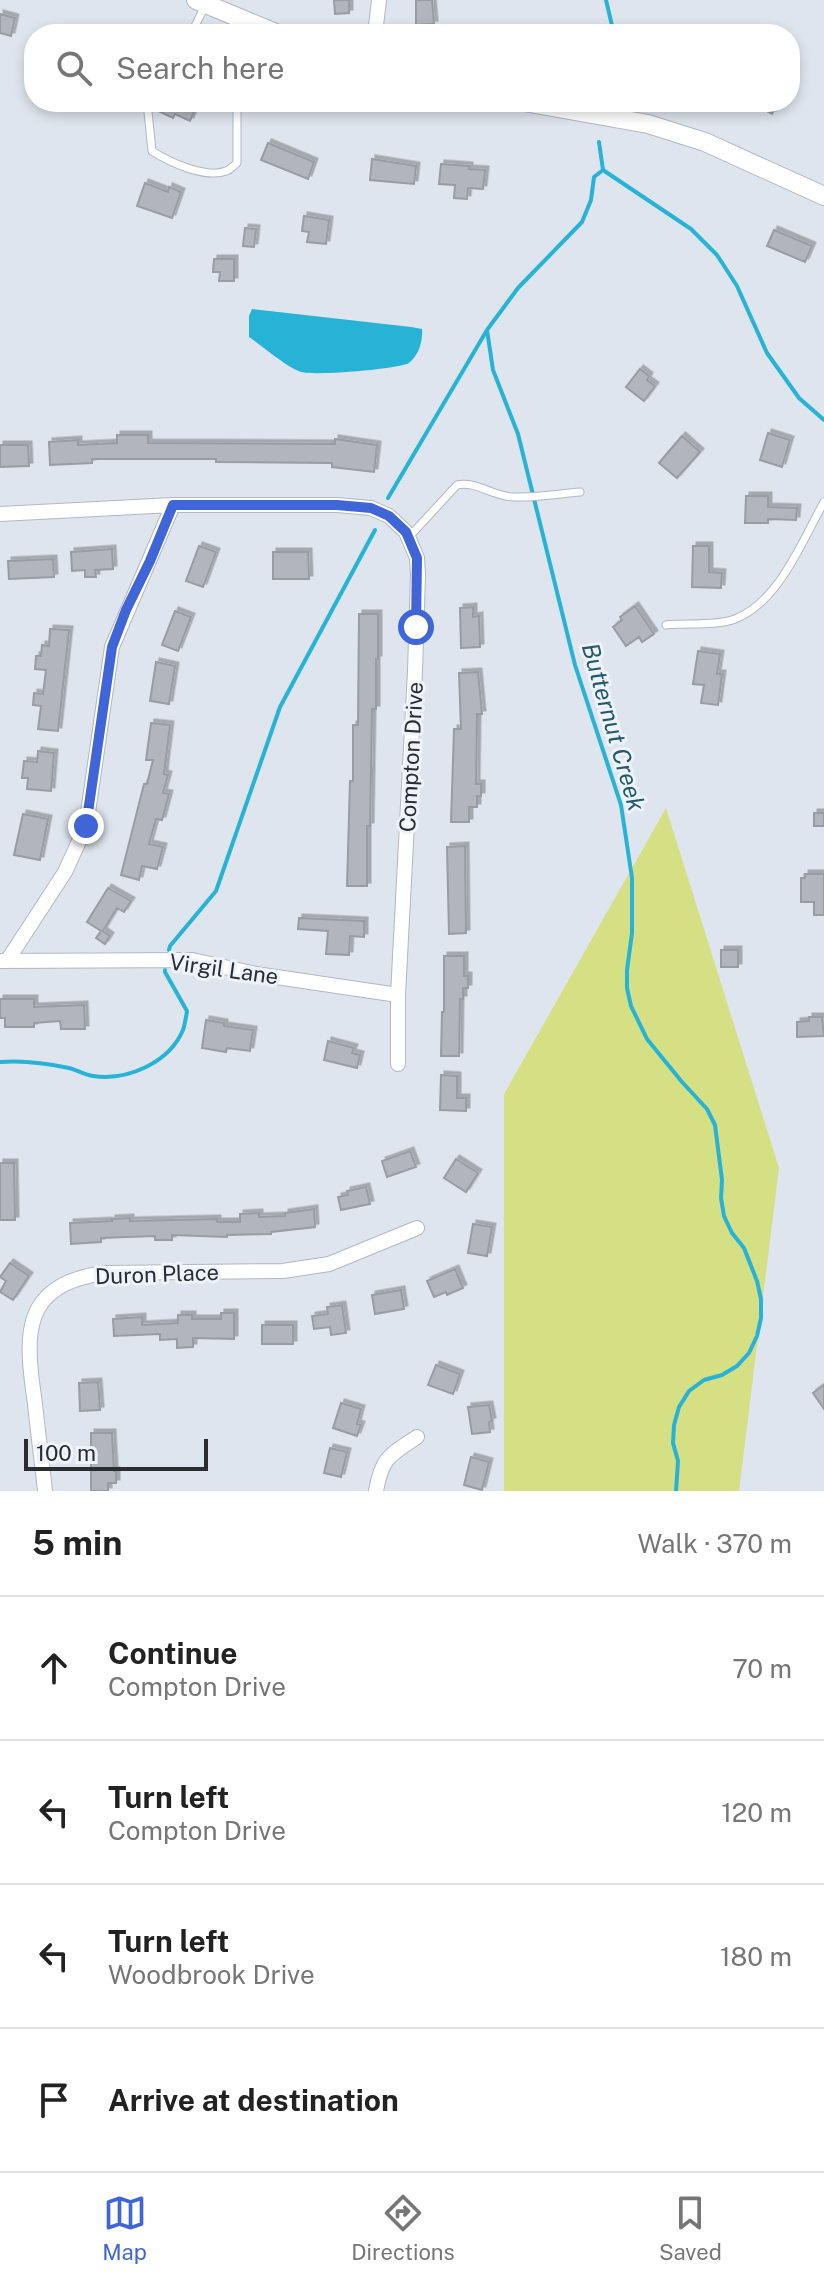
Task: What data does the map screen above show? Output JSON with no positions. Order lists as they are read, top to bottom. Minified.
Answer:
{"streets":{"street":["Compton Drive","Virgil Lane","Duron Place"]},"crossings":[["Compton Drive","Virgil Lane"]],"water":["Butternut Creek"],"scale_bar":"100 m","page":{"search":"Search here","scale":"100 m","heading":["5 min","Walk · 370 m"],"list":[["Continue","Compton Drive","70 m"],["Turn left","Compton Drive","120 m"],["Turn left","Woodbrook Drive","180 m"],"Arrive at destination"],"nav":["Map","Directions","Saved"]}}
